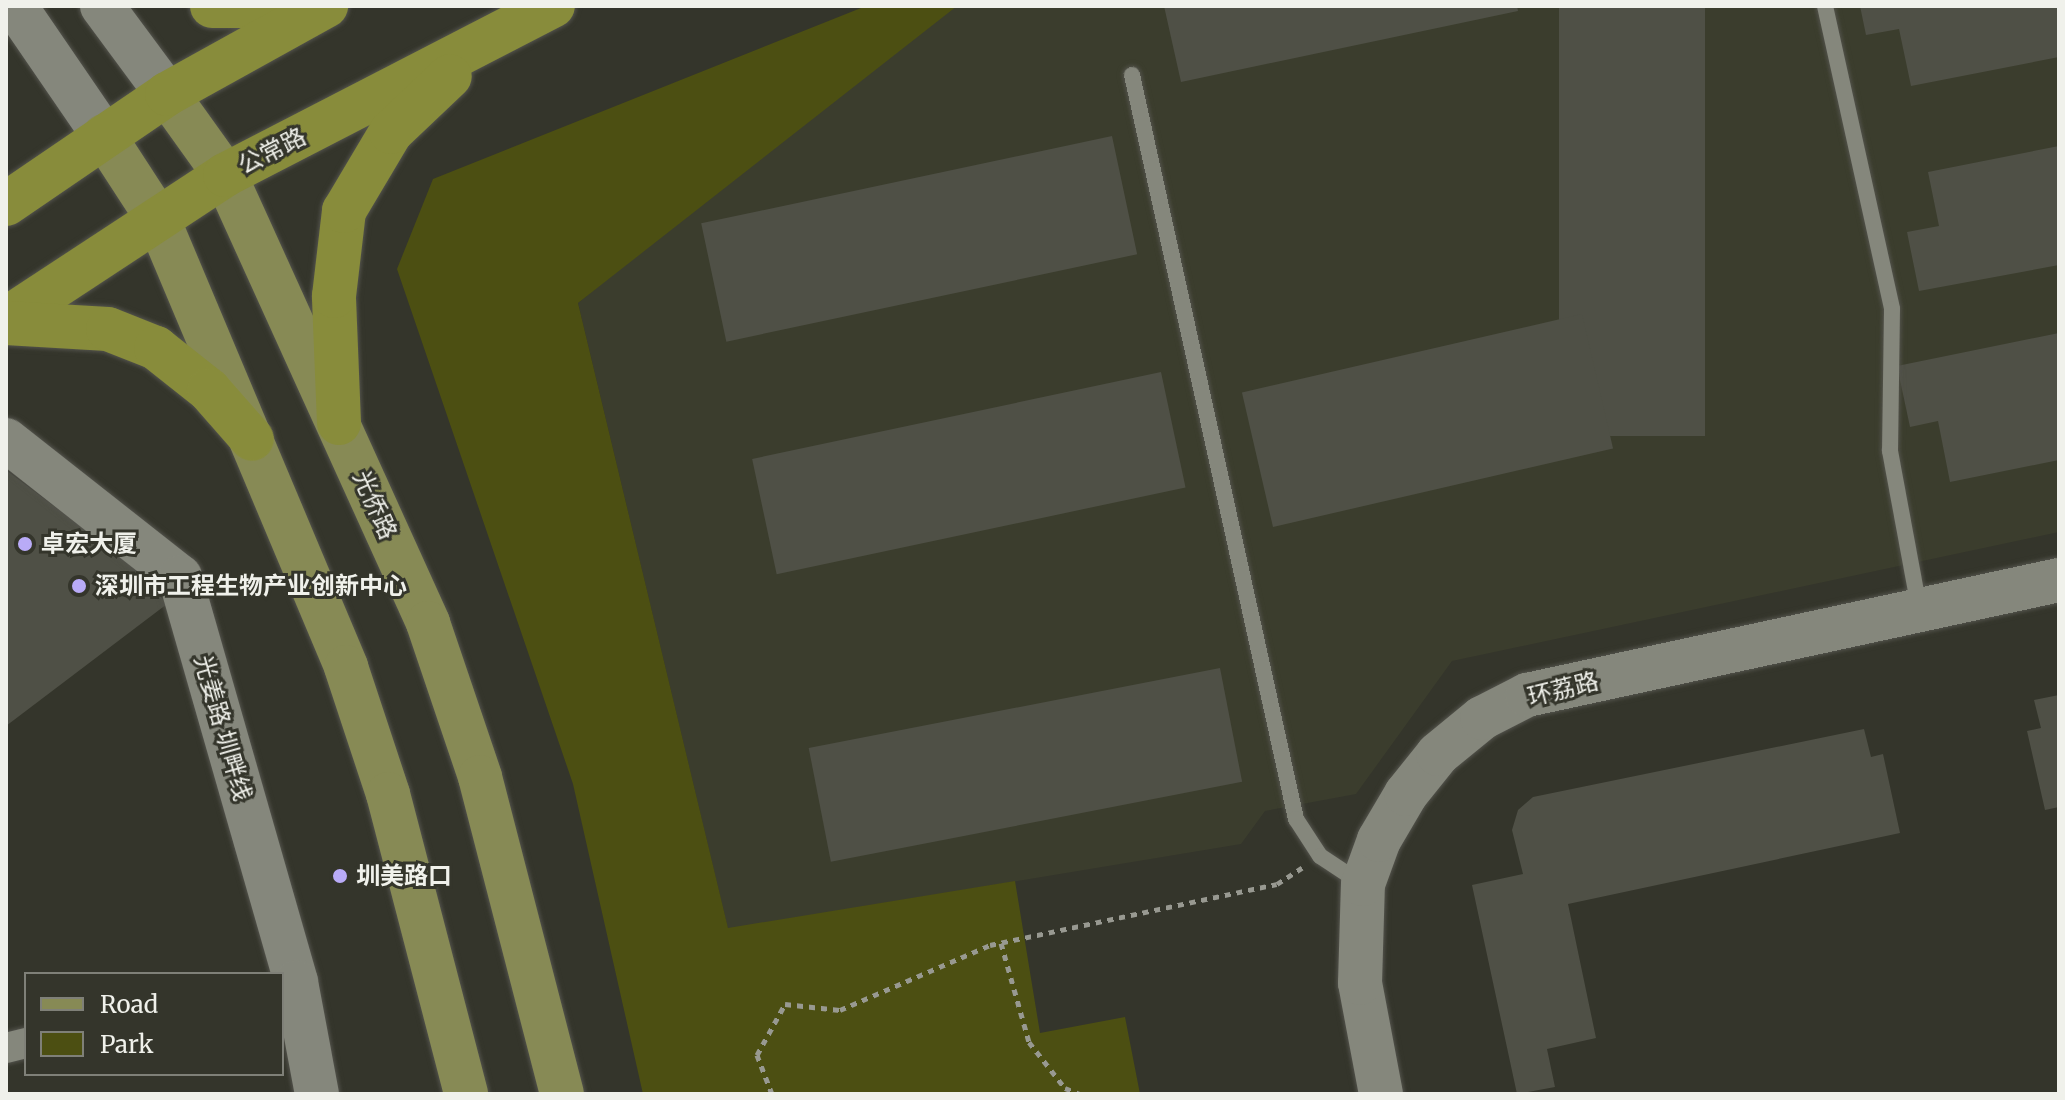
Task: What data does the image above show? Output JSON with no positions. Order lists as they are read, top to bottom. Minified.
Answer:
{"streets":{"highway":["公常路"],"main road":["光侨路"],"street":["环荔路","光姜路 圳畔线"]},"crossings":[["公常路","光侨路"]],"places":["卓宏大厦","深圳市工程生物产业创新中心","圳美路口"],"legend":["Road","Park"]}
